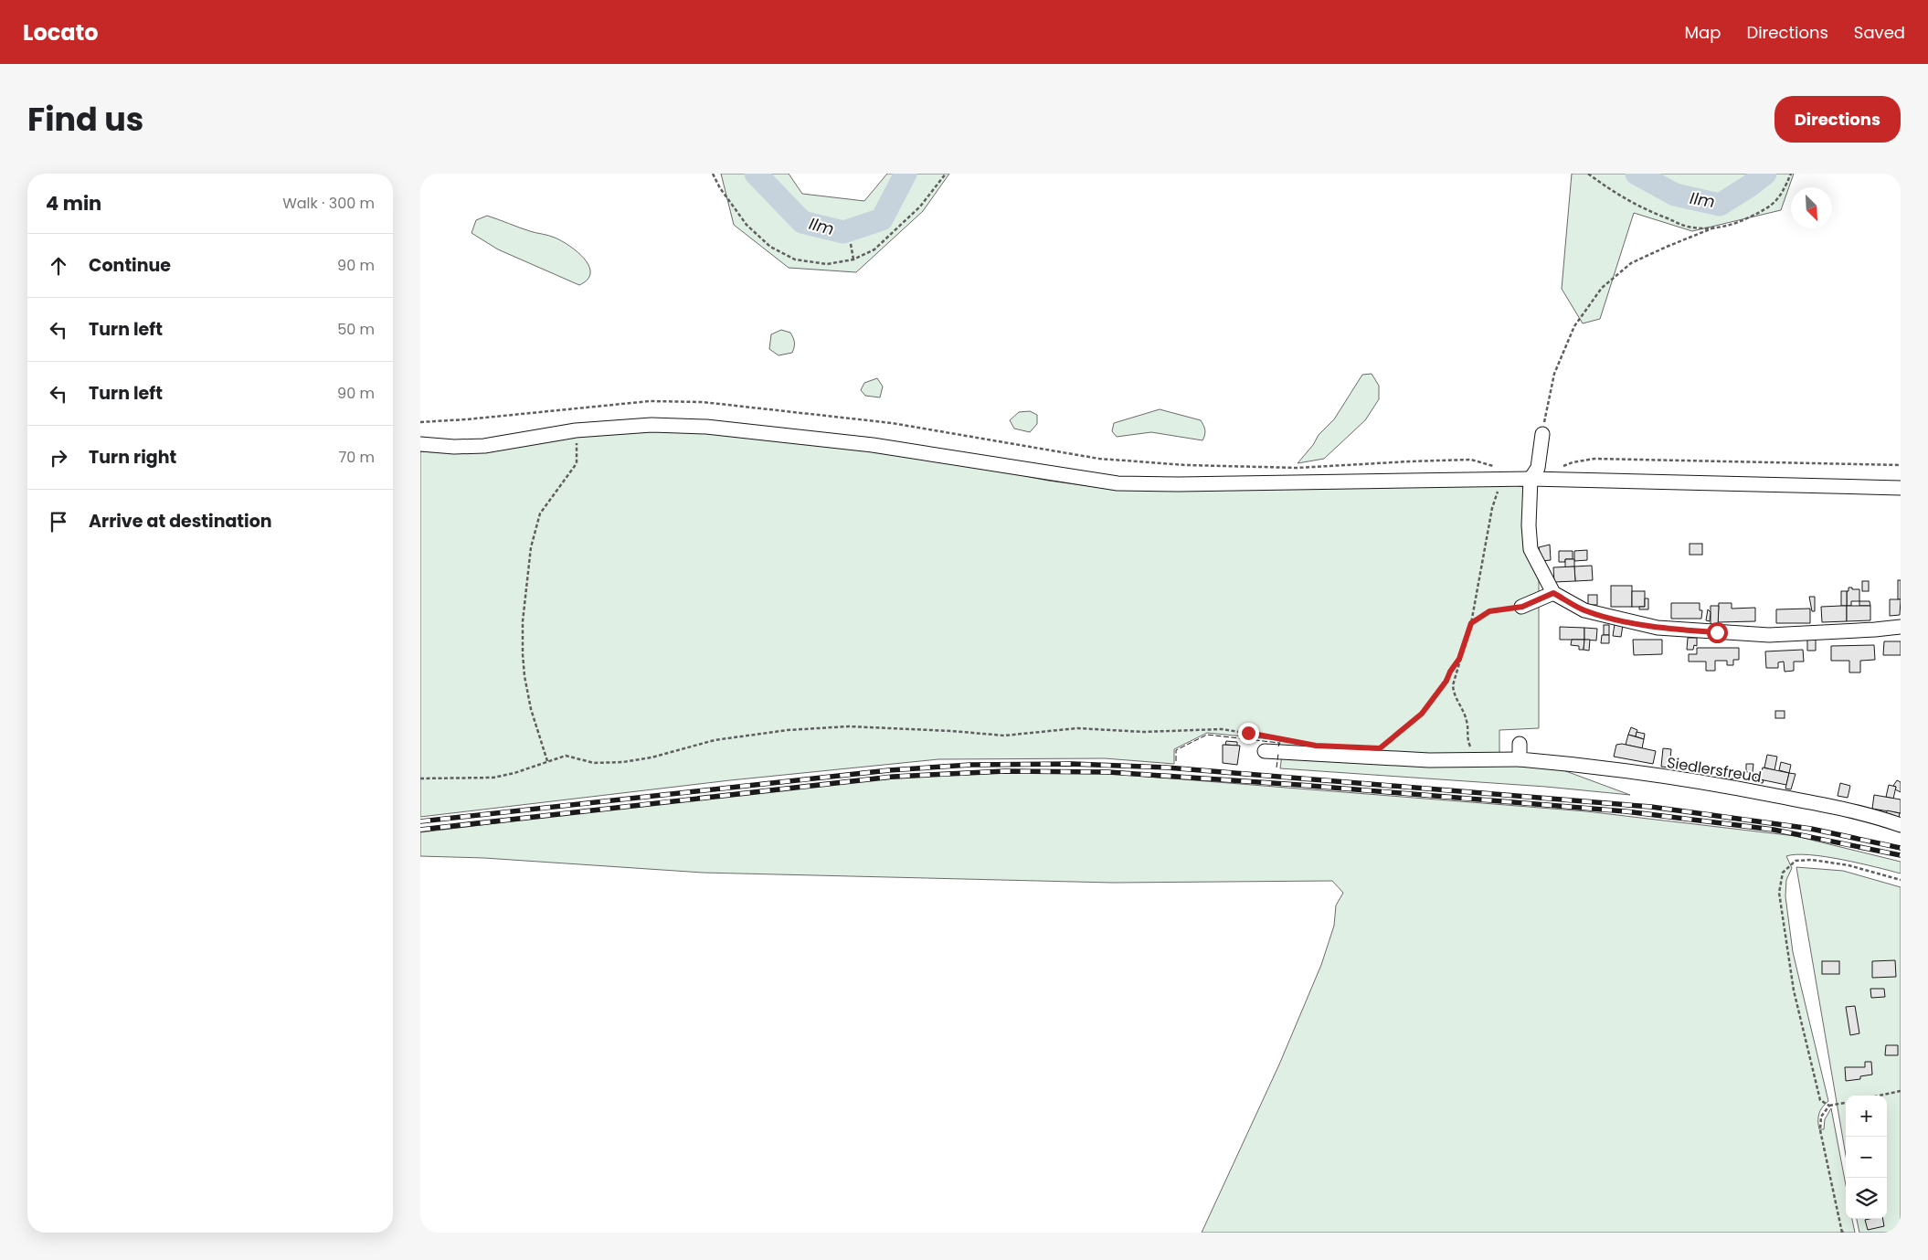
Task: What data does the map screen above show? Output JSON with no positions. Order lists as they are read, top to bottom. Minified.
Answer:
{"streets":{"street":["Siedlersfreud"]},"water":["Ilm"],"north":"bottom right","page":{"header":"Locato","nav":["Map","Directions","Saved"],"title":"Find us","buttons":"Directions","heading":["4 min","Walk · 300 m"],"list":[["Continue","90 m"],["Turn left","50 m"],["Turn left","90 m"],["Turn right","70 m"],"Arrive at destination"],"map_buttons":["+","−"]}}
